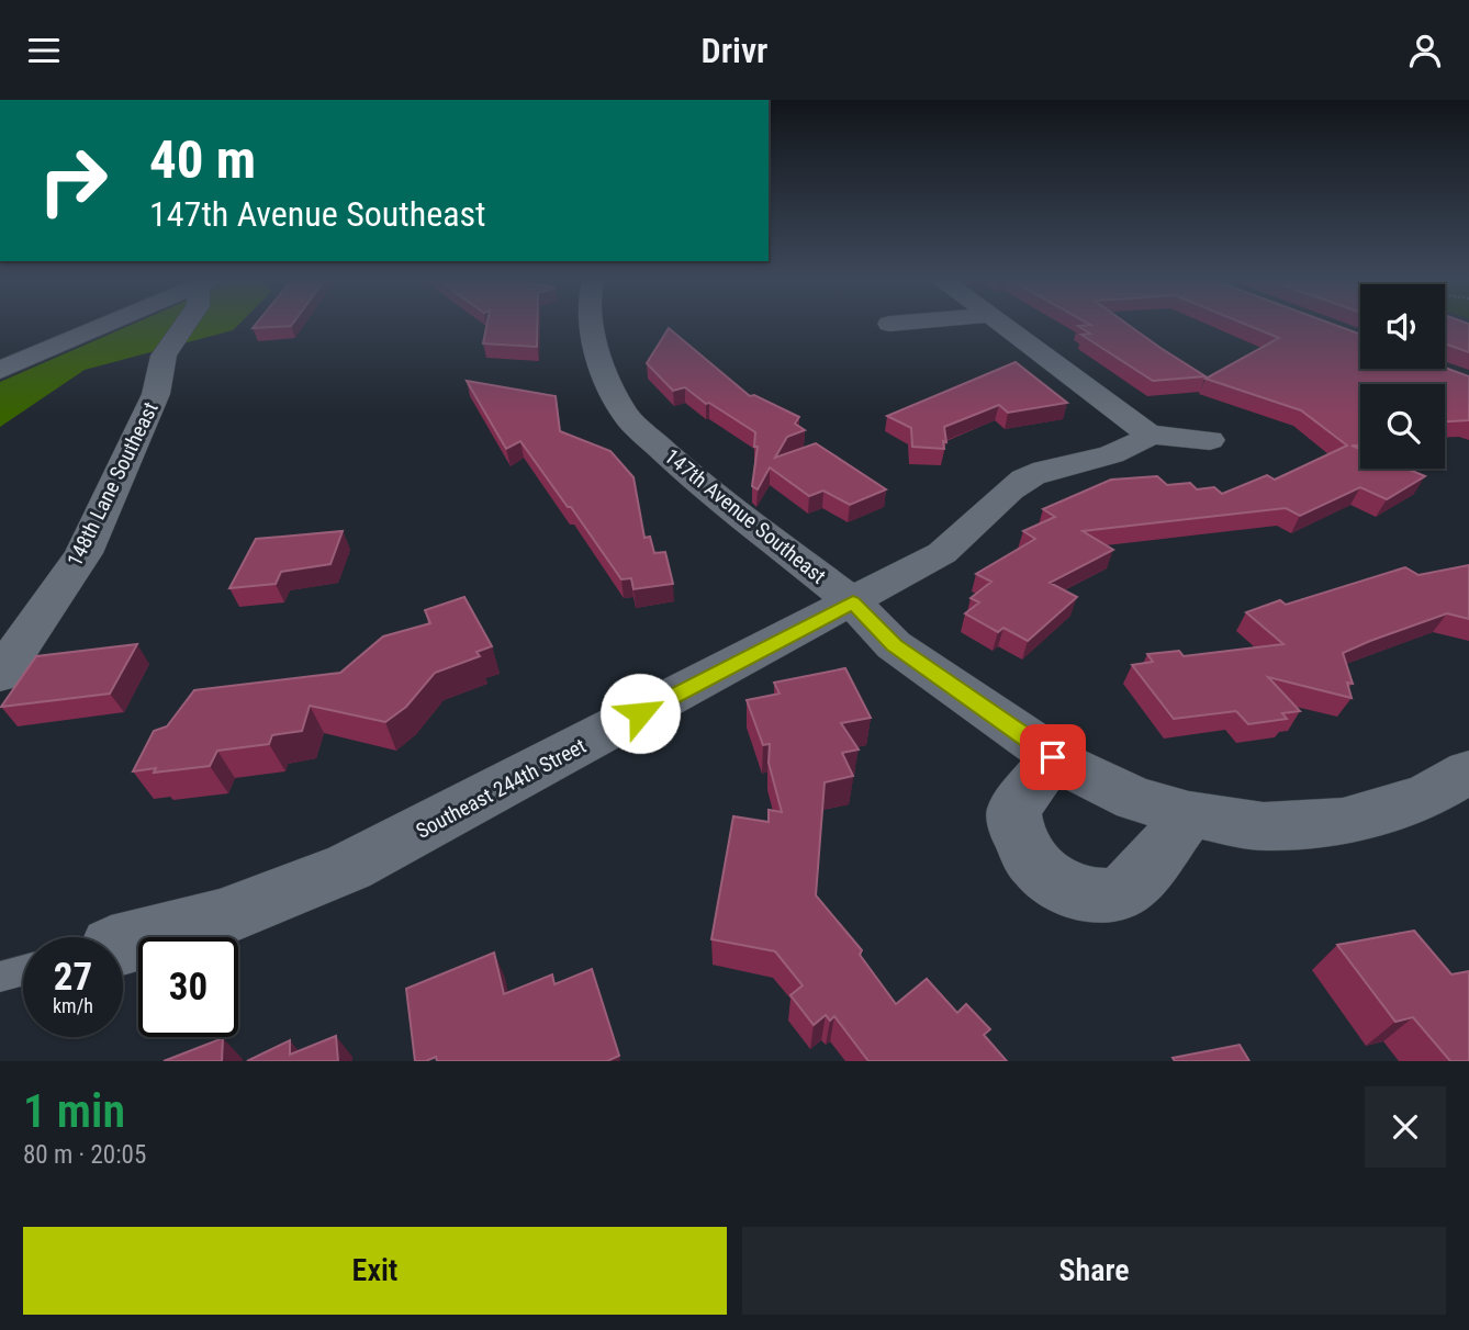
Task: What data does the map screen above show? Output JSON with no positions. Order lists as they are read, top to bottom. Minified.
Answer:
{"streets":{"street":["148th Lane Southeast","147th Avenue Southeast","Southeast 244th Street"]},"crossings":[["147th Avenue Southeast","Southeast 244th Street"]],"page":{"header":"Drivr","turn":["40 m","147th Avenue Southeast"],"speed":"27 km/h","limit":"30","heading":["1 min","80 m · 20:05"],"buttons":["Exit","Share"]}}
